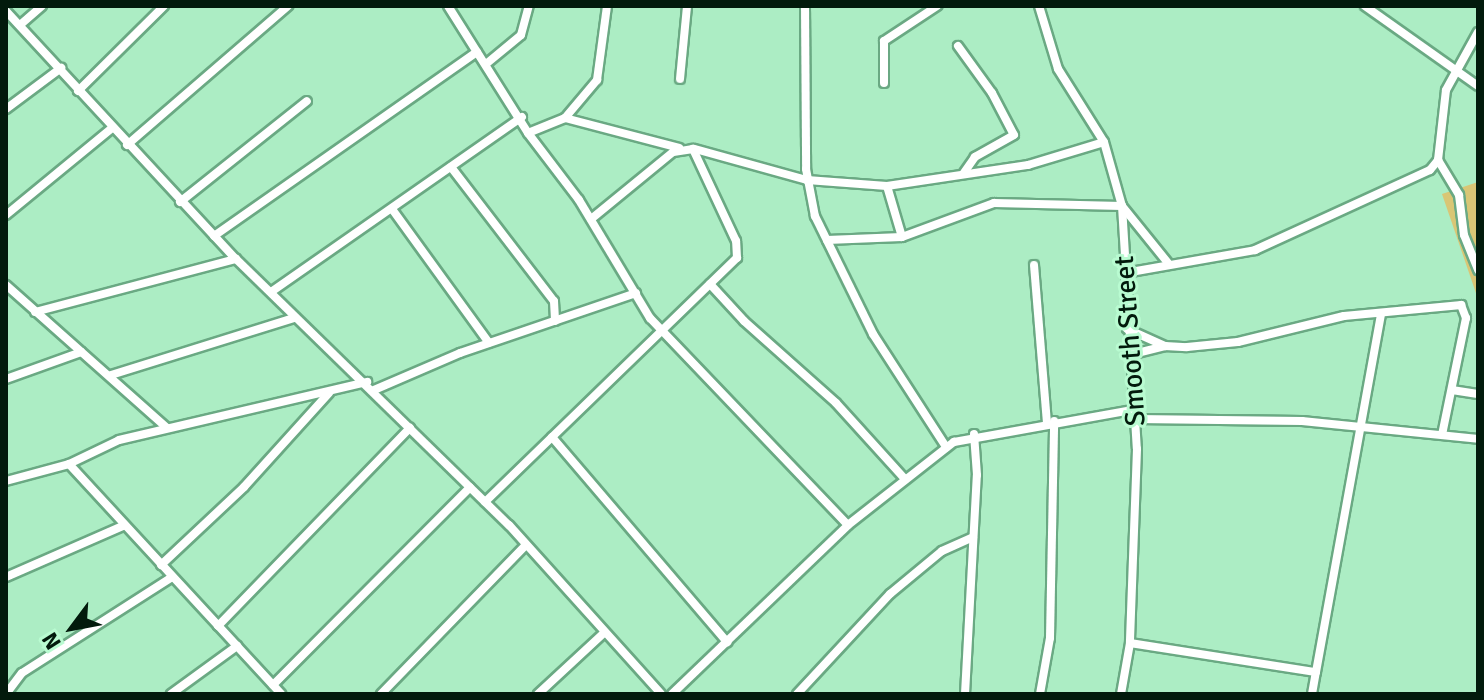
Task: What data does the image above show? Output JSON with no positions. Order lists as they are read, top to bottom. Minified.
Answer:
{"streets":{"street":["Smooth Street"]},"north":"bottom left"}
